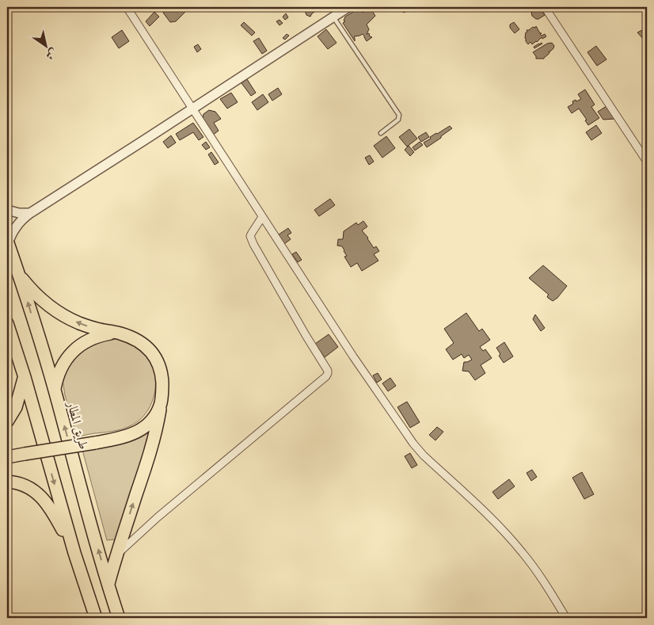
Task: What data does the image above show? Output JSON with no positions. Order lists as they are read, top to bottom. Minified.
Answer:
{"streets":{"highway":["طريق المطار"]},"north":"bottom right"}
